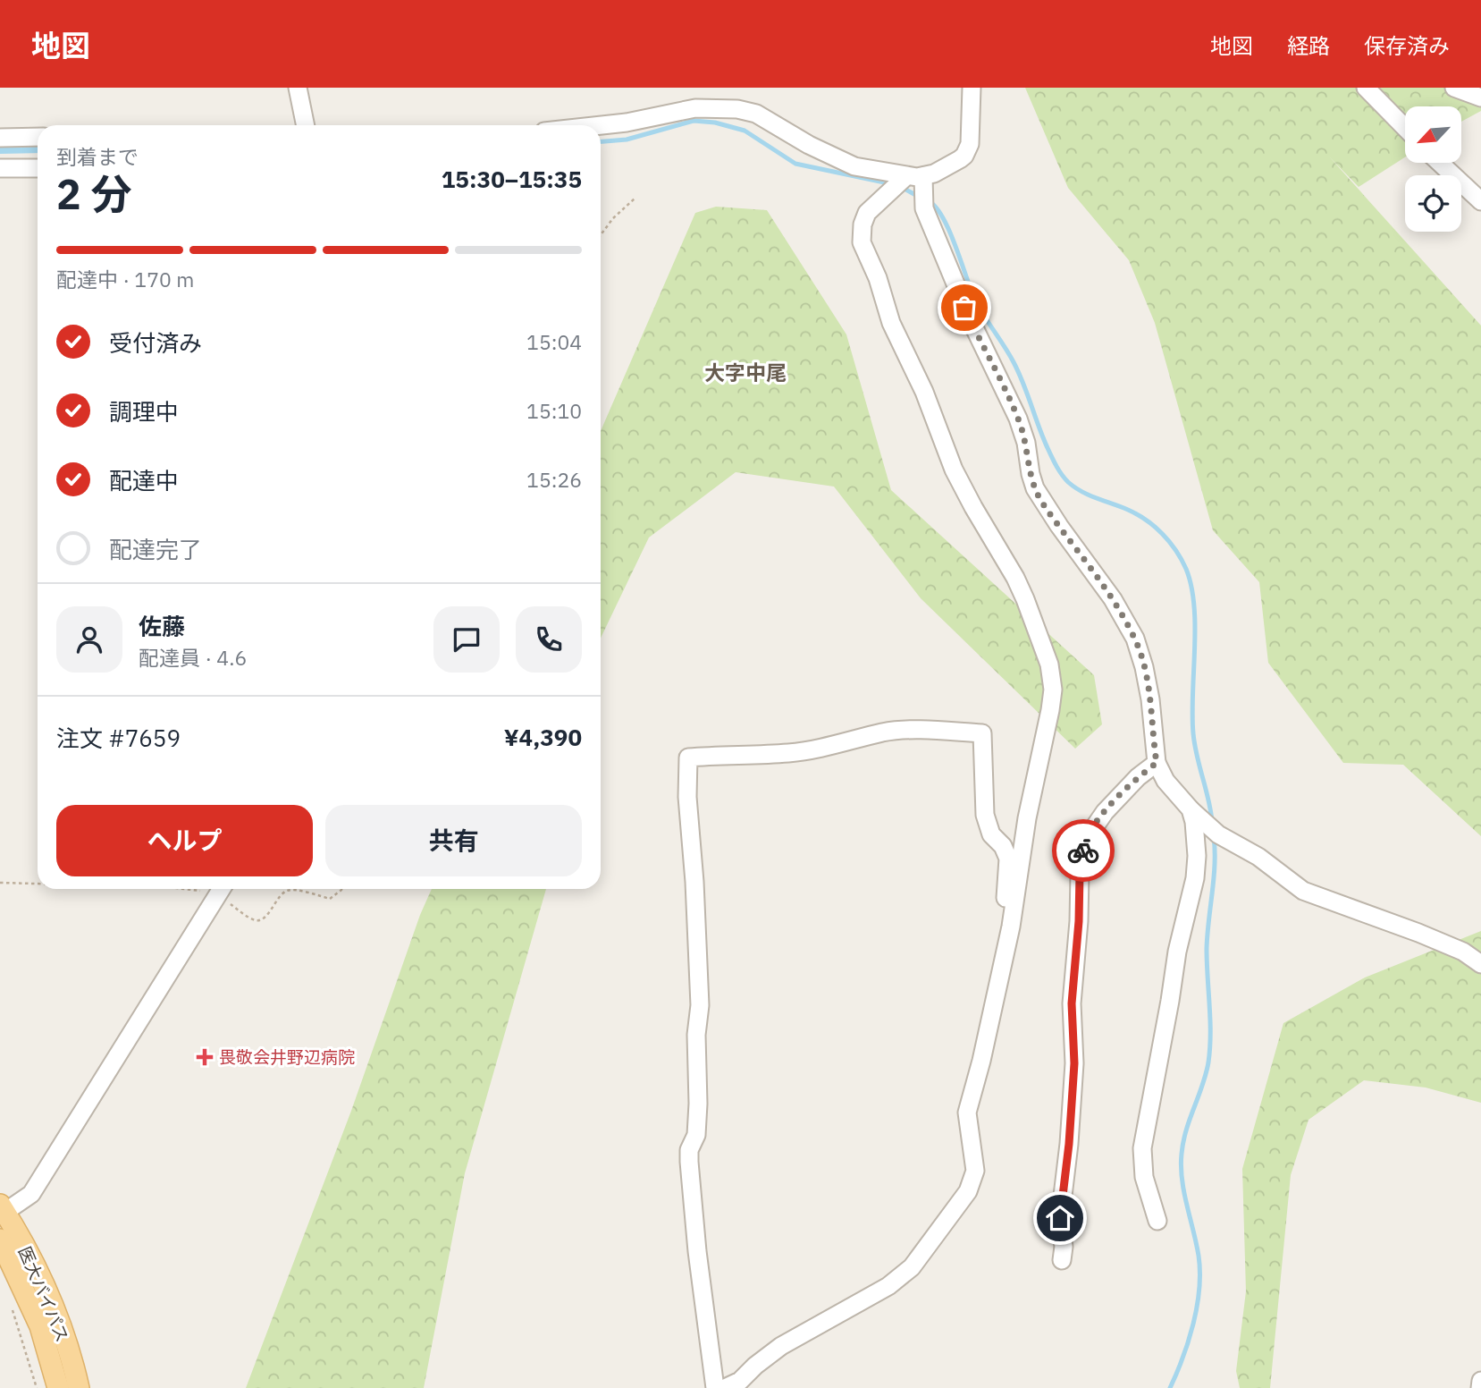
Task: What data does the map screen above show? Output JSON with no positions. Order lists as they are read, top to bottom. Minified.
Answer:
{"streets":{"main road":["医大バイパス"]},"districts":["大字中尾"],"places":{"health":["畏敬会井野辺病院"]},"north":"bottom left","page":{"header":"地図","nav":["地図","経路","保存済み"],"heading":["2 分","到着まで","15:30–15:35"],"panel":["佐藤","配達員 · 4.6","注文 #7659","¥4,390"],"bar":"配達中 · 170 m","list":[["受付済み","15:04"],["調理中","15:10"],["配達中","15:26"],"配達完了"],"buttons":["ヘルプ","共有"]}}
